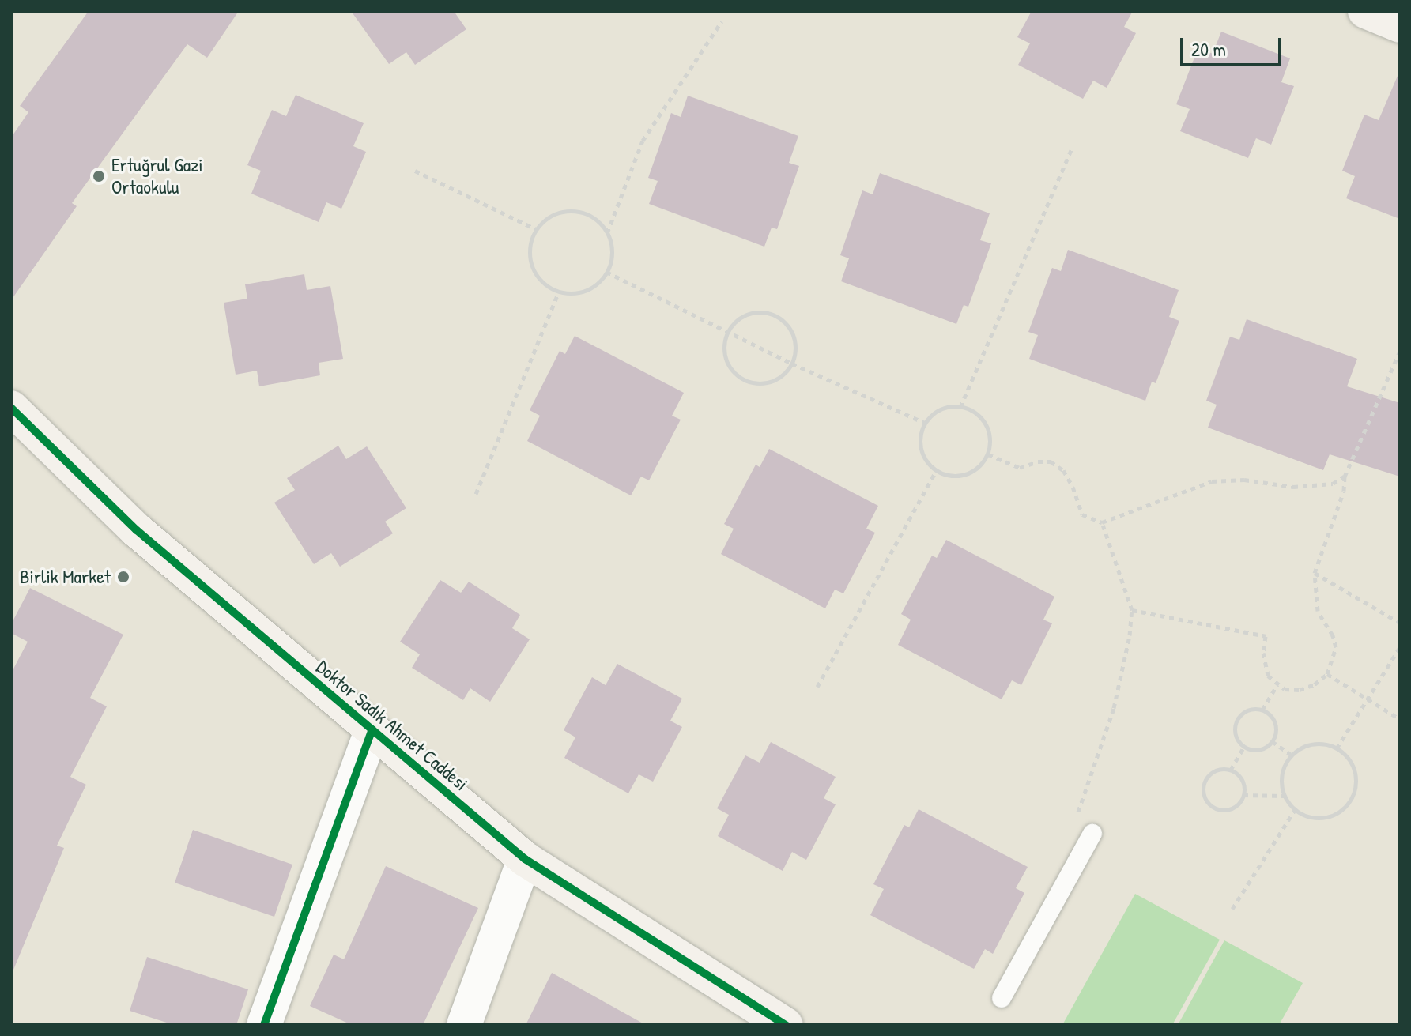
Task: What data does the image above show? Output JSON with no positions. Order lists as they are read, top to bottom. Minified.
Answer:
{"streets":{"street":["Doktor Sadık Ahmet Caddesi"]},"places":["Ertuğrul Gazi Ortaokulu","Birlik Market"],"scale_bar":"20 m"}
